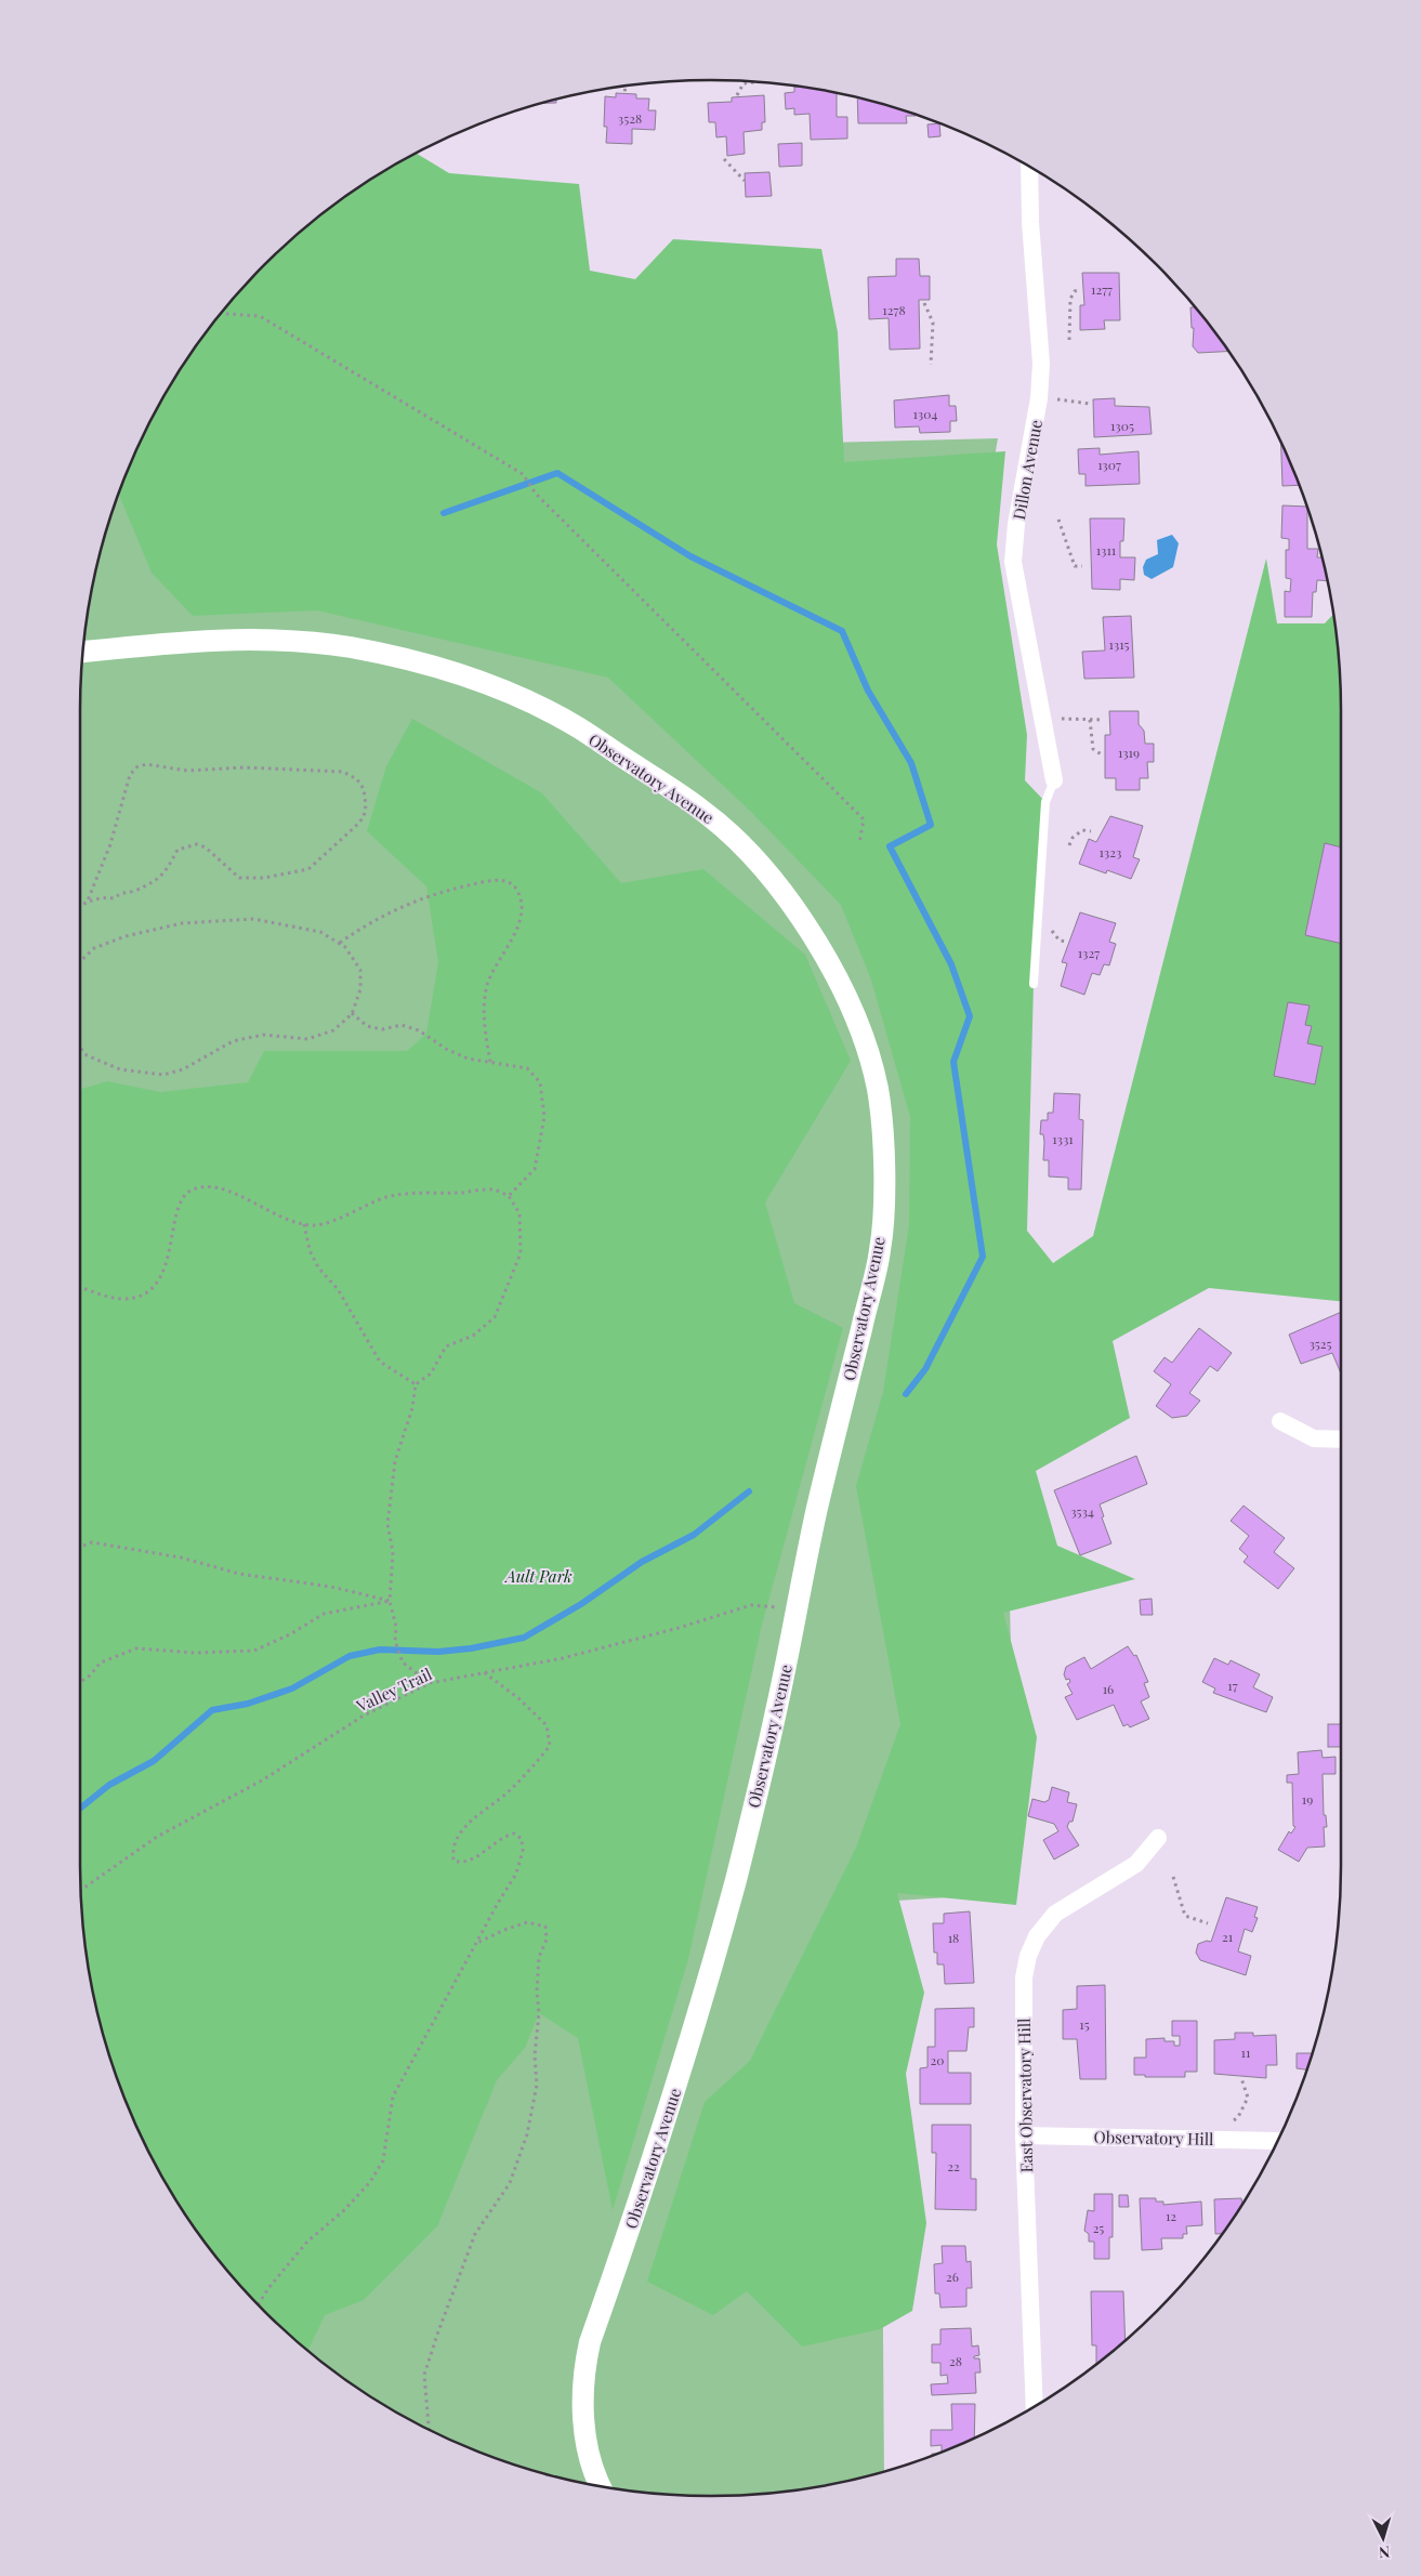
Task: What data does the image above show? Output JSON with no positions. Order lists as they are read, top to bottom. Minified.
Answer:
{"streets":{"street":["Dillon Avenue","Observatory Avenue","East Observatory Hill","Observatory Hill"],"path":["Valley Trail"]},"crossings":[["Observatory Avenue","Valley Trail"],["East Observatory Hill","Observatory Hill"]],"parks":["Ault Park"],"house_numbers":["3528","1277","1278","1304","1305","1307","1311","1315","1319","1323","1327","1331","3525","3534","17","16","19","21","18","15","11","20","22","12","25","26","28"],"north":"bottom"}
